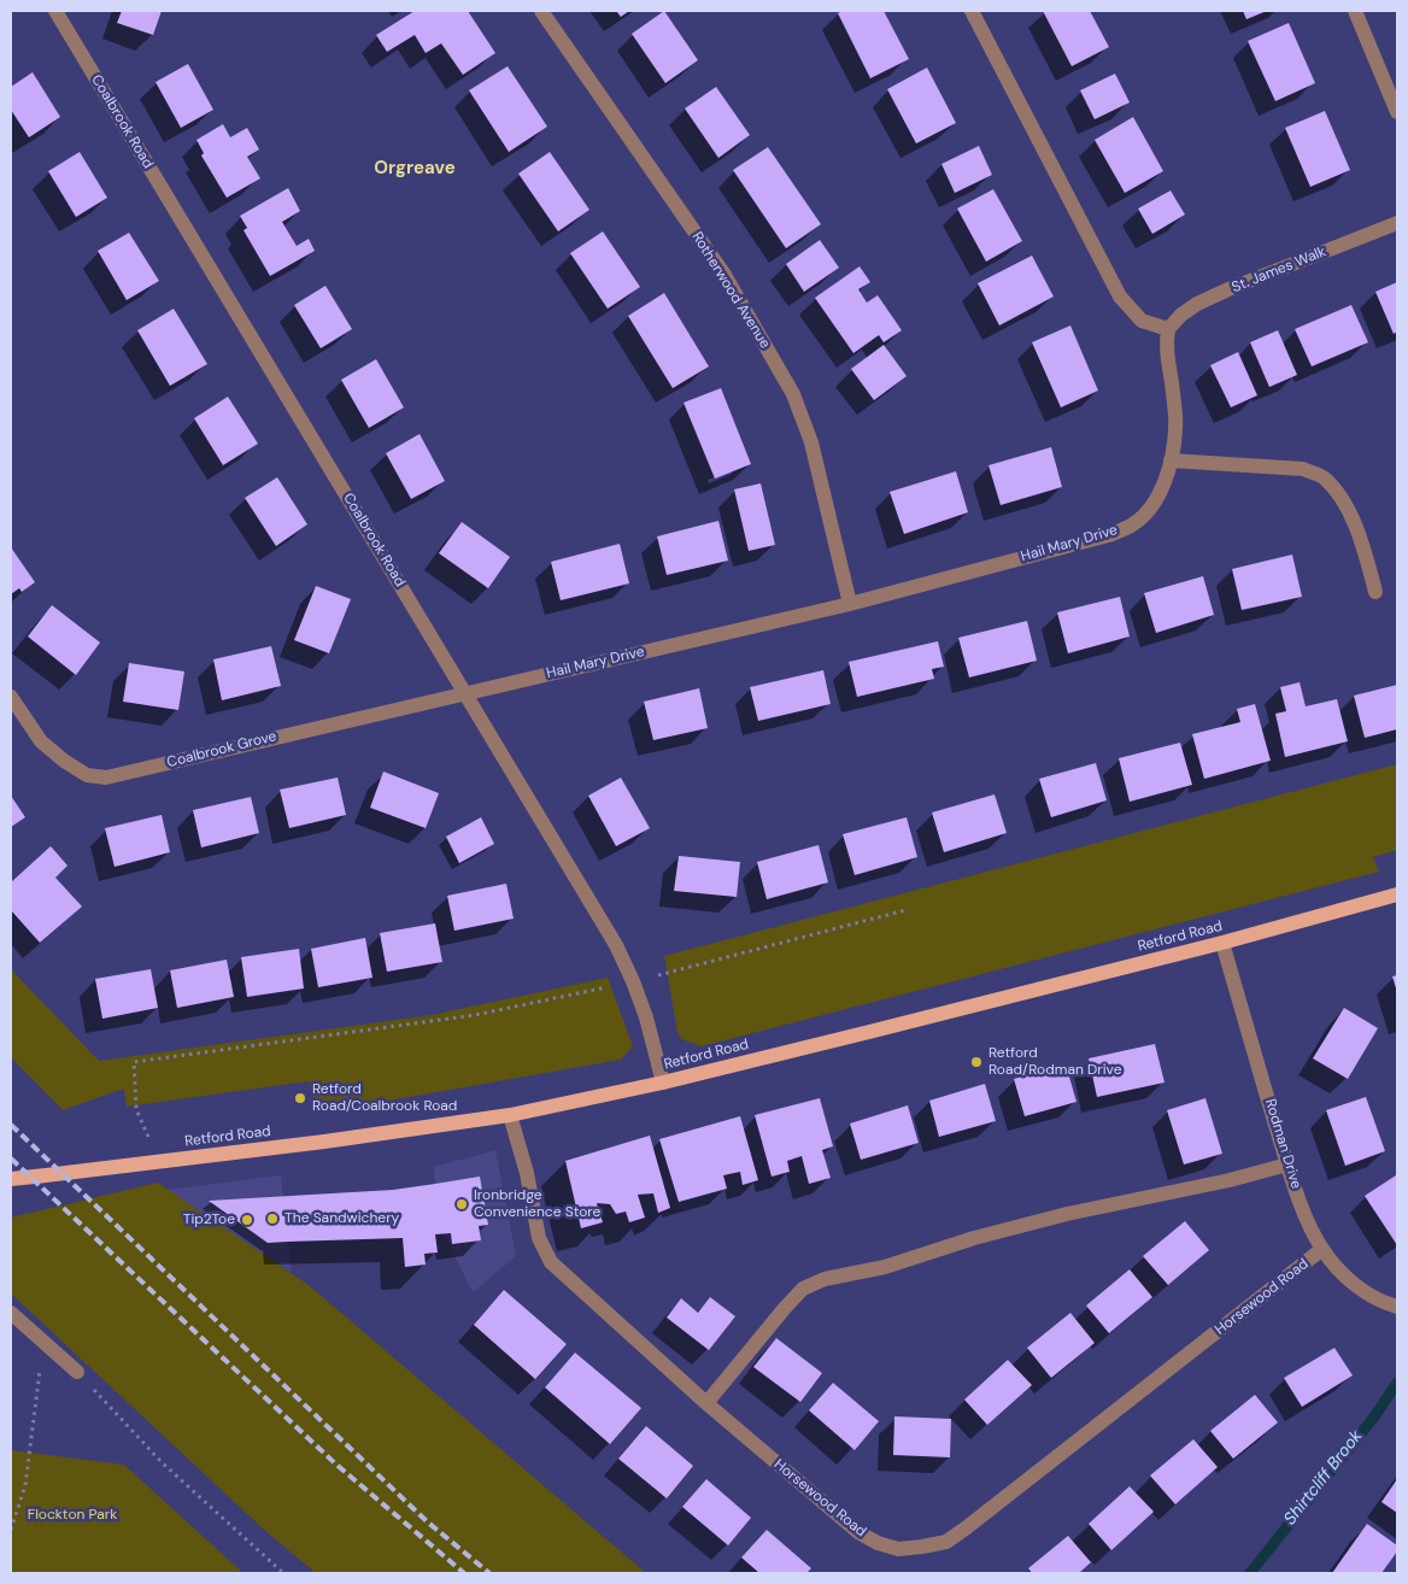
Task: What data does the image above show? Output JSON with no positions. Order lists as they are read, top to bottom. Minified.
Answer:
{"streets":{"main road":["Retford Road"],"street":["Coalbrook Road","St. James Walk","Rotherwood Avenue","Hail Mary Drive","Coalbrook Grove","Rodman Drive","Horsewood Road"]},"crossings":[["Coalbrook Road","Hail Mary Drive"],["Coalbrook Road","Coalbrook Grove"],["Coalbrook Road","Retford Road"],["St. James Walk","Hail Mary Drive"],["Rotherwood Avenue","Hail Mary Drive"],["Hail Mary Drive","Coalbrook Grove"],["Retford Road","Rodman Drive"],["Retford Road","Horsewood Road"],["Rodman Drive","Horsewood Road"]],"districts":["Orgreave"],"water":["Shirtcliff Brook"],"parks":["Flockton Park"],"places":["Retford Road/Rodman Drive","Retford Road/Coalbrook Road","Ironbridge Convenience Store","The Sandwichery","Tip2Toe"]}
